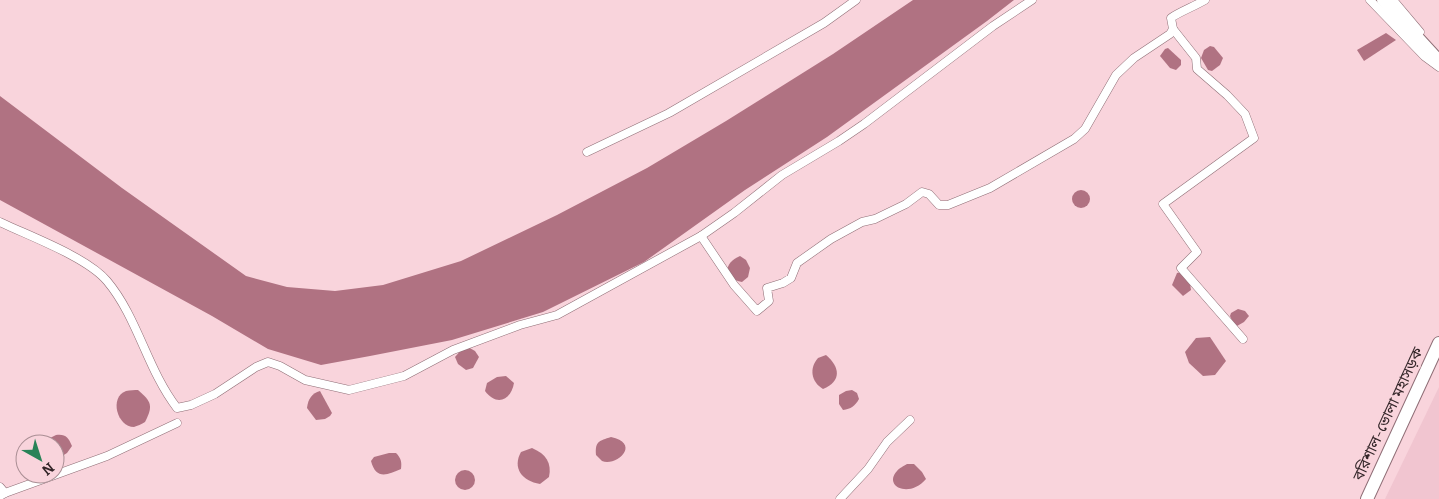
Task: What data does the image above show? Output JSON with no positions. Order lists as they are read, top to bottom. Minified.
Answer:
{"streets":{"highway":["বরিশাল-ভোলা মহাসড়ক"]},"north":"bottom right"}
